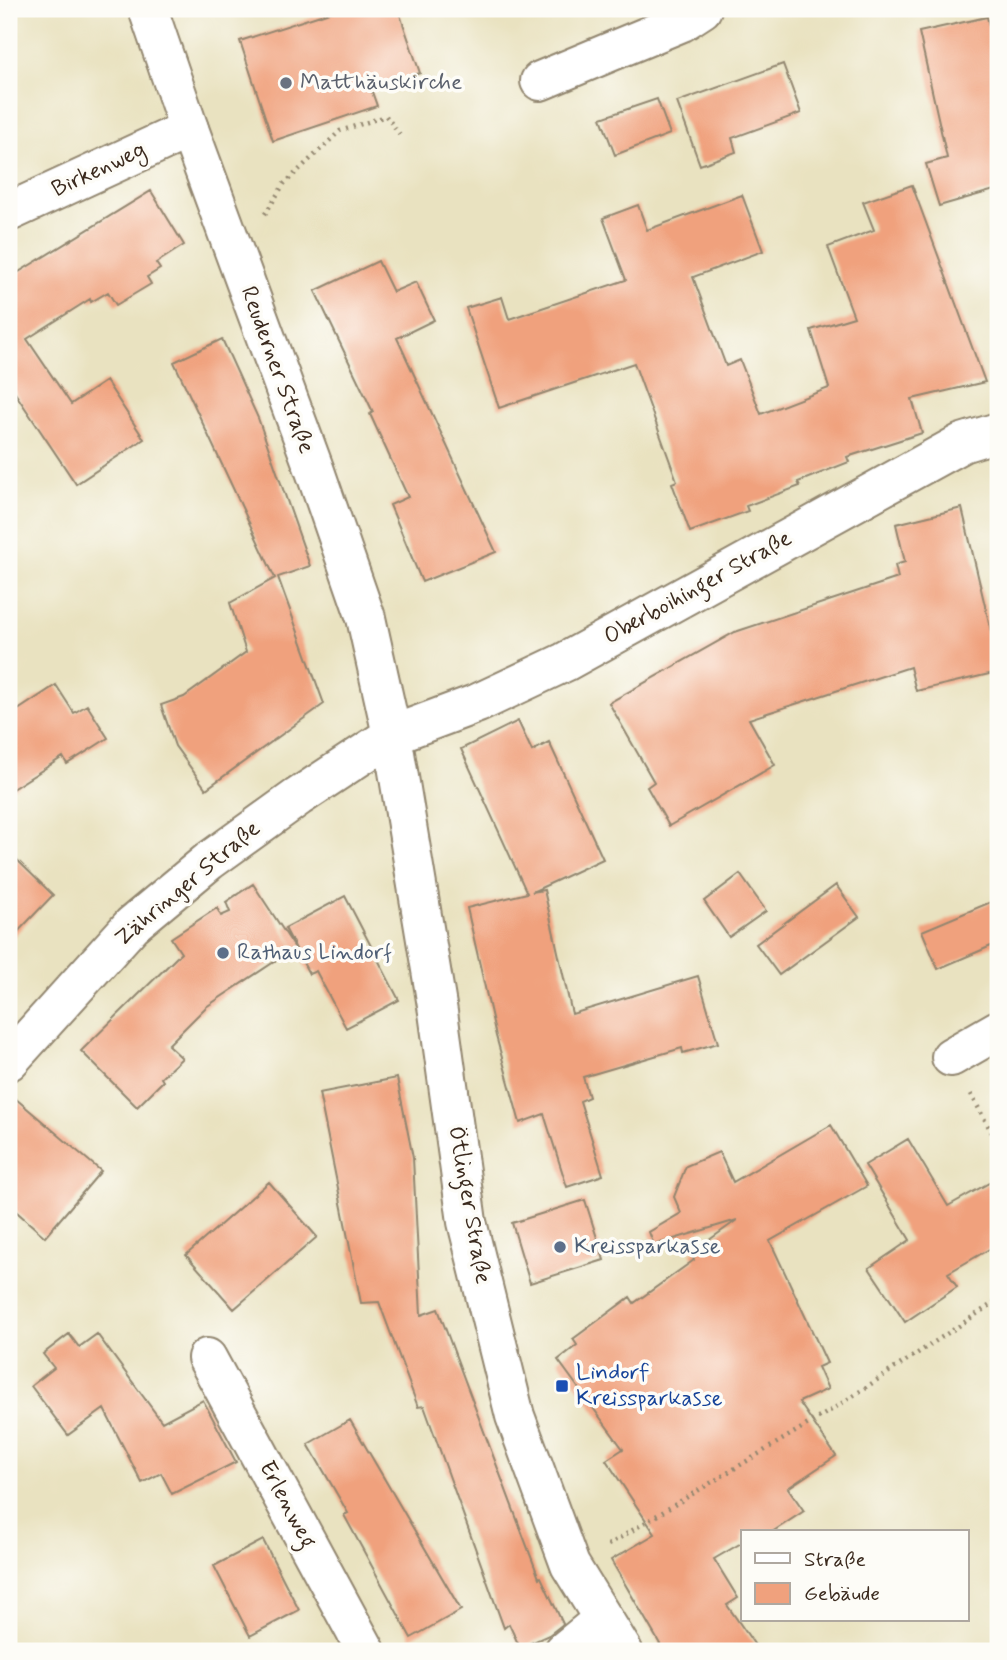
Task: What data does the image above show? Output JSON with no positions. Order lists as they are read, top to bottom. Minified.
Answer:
{"streets":{"street":["Birkenweg","Reuderner Straße","Oberboihinger Straße","Zähringer Straße","Ötlinger Straße","Erlenweg"]},"crossings":[["Birkenweg","Reuderner Straße"],["Reuderner Straße","Oberboihinger Straße"],["Reuderner Straße","Zähringer Straße"],["Reuderner Straße","Ötlinger Straße"],["Oberboihinger Straße","Zähringer Straße"],["Oberboihinger Straße","Ötlinger Straße"],["Zähringer Straße","Ötlinger Straße"]],"places":{"other":["Matthäuskirche","Rathaus Lindorf","Kreissparkasse"],"transit":["Lindorf Kreissparkasse"]},"legend":["Straße","Gebäude"]}
